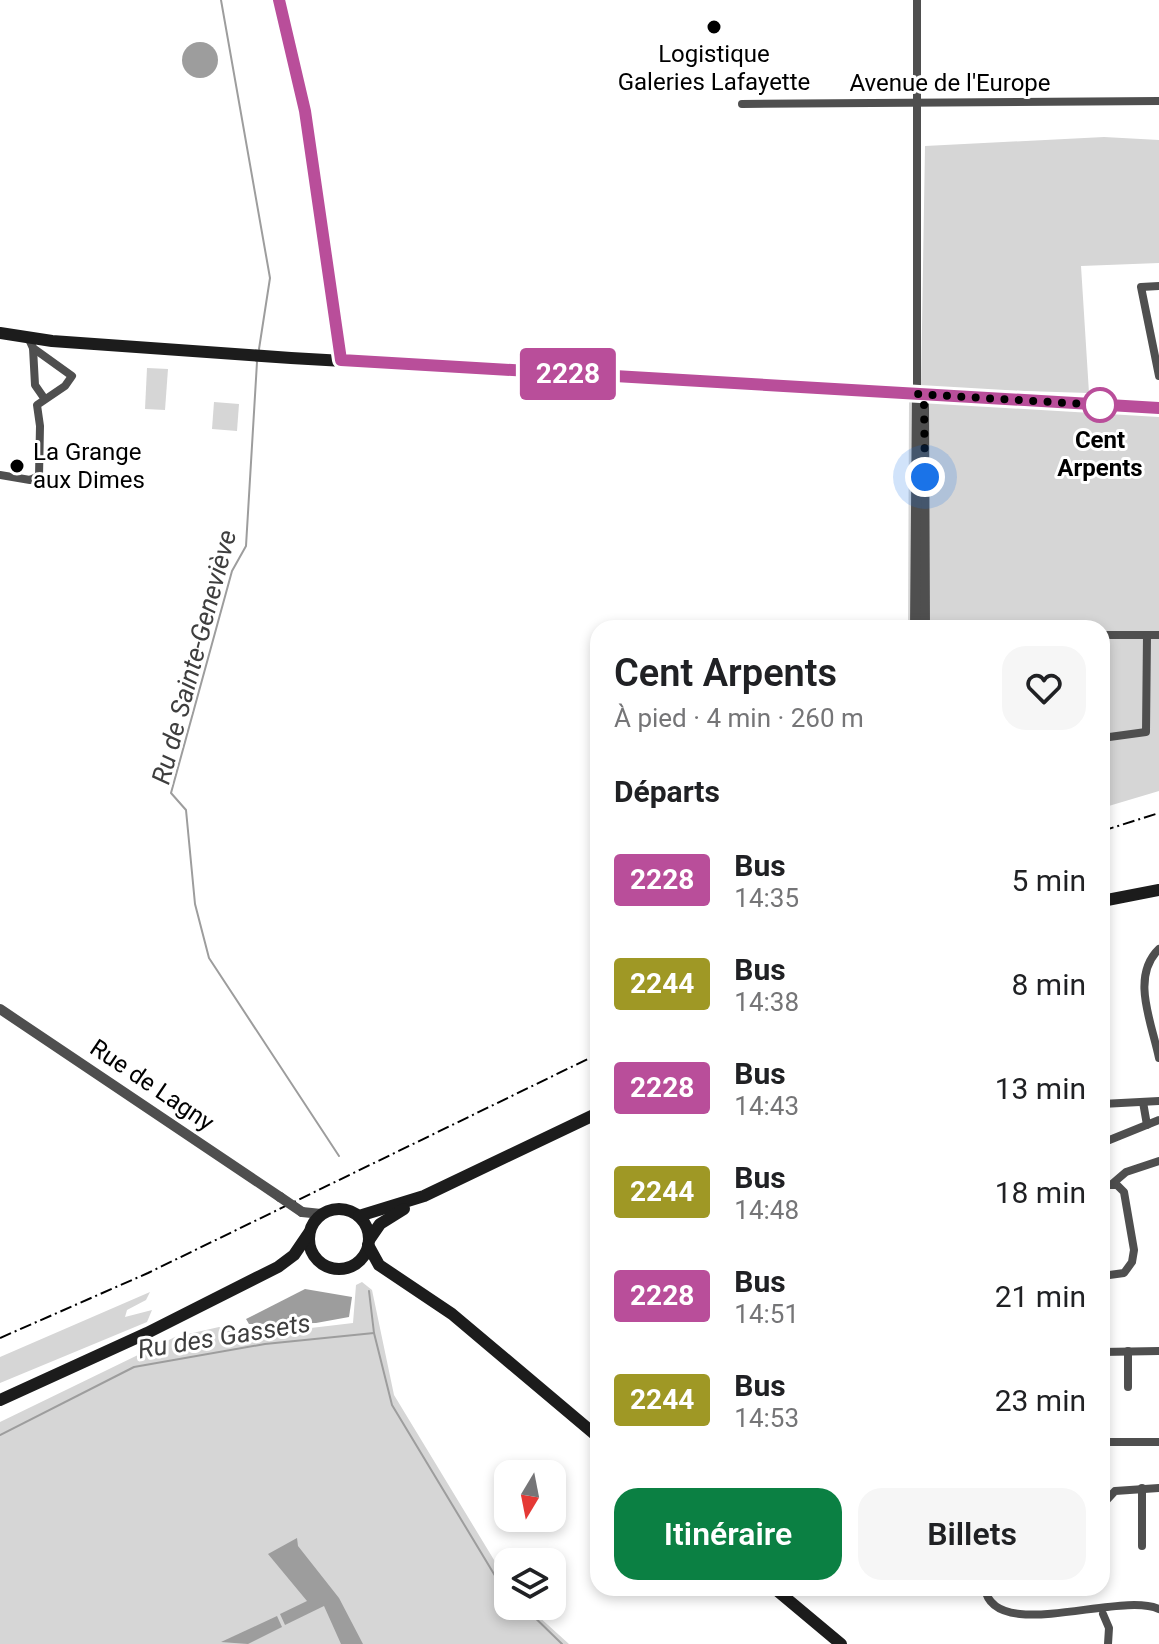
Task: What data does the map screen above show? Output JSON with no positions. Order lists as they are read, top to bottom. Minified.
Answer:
{"streets":{"street":["Avenue de l'Europe","Rue de Lagny"]},"water":["Ru de Sainte-Geneviève","Ru des Gassets"],"places":["Logistique Galeries Lafayette","Cent Arpents","La Grange aux Dimes"],"lines":["bus line 2228"],"north":"bottom","page":{"on_map":"2228","heading":[["Cent Arpents","À pied · 4 min · 260 m"],"Départs"],"list":[{"mark":"2228","name":"Bus","note":"14:35","value":"5 min"},{"mark":"2244","name":"Bus","note":"14:38","value":"8 min"},{"mark":"2228","name":"Bus","note":"14:43","value":"13 min"},{"mark":"2244","name":"Bus","note":"14:48","value":"18 min"},{"mark":"2228","name":"Bus","note":"14:51","value":"21 min"},{"mark":"2244","name":"Bus","note":"14:53","value":"23 min"}],"buttons":["Itinéraire","Billets"]}}
